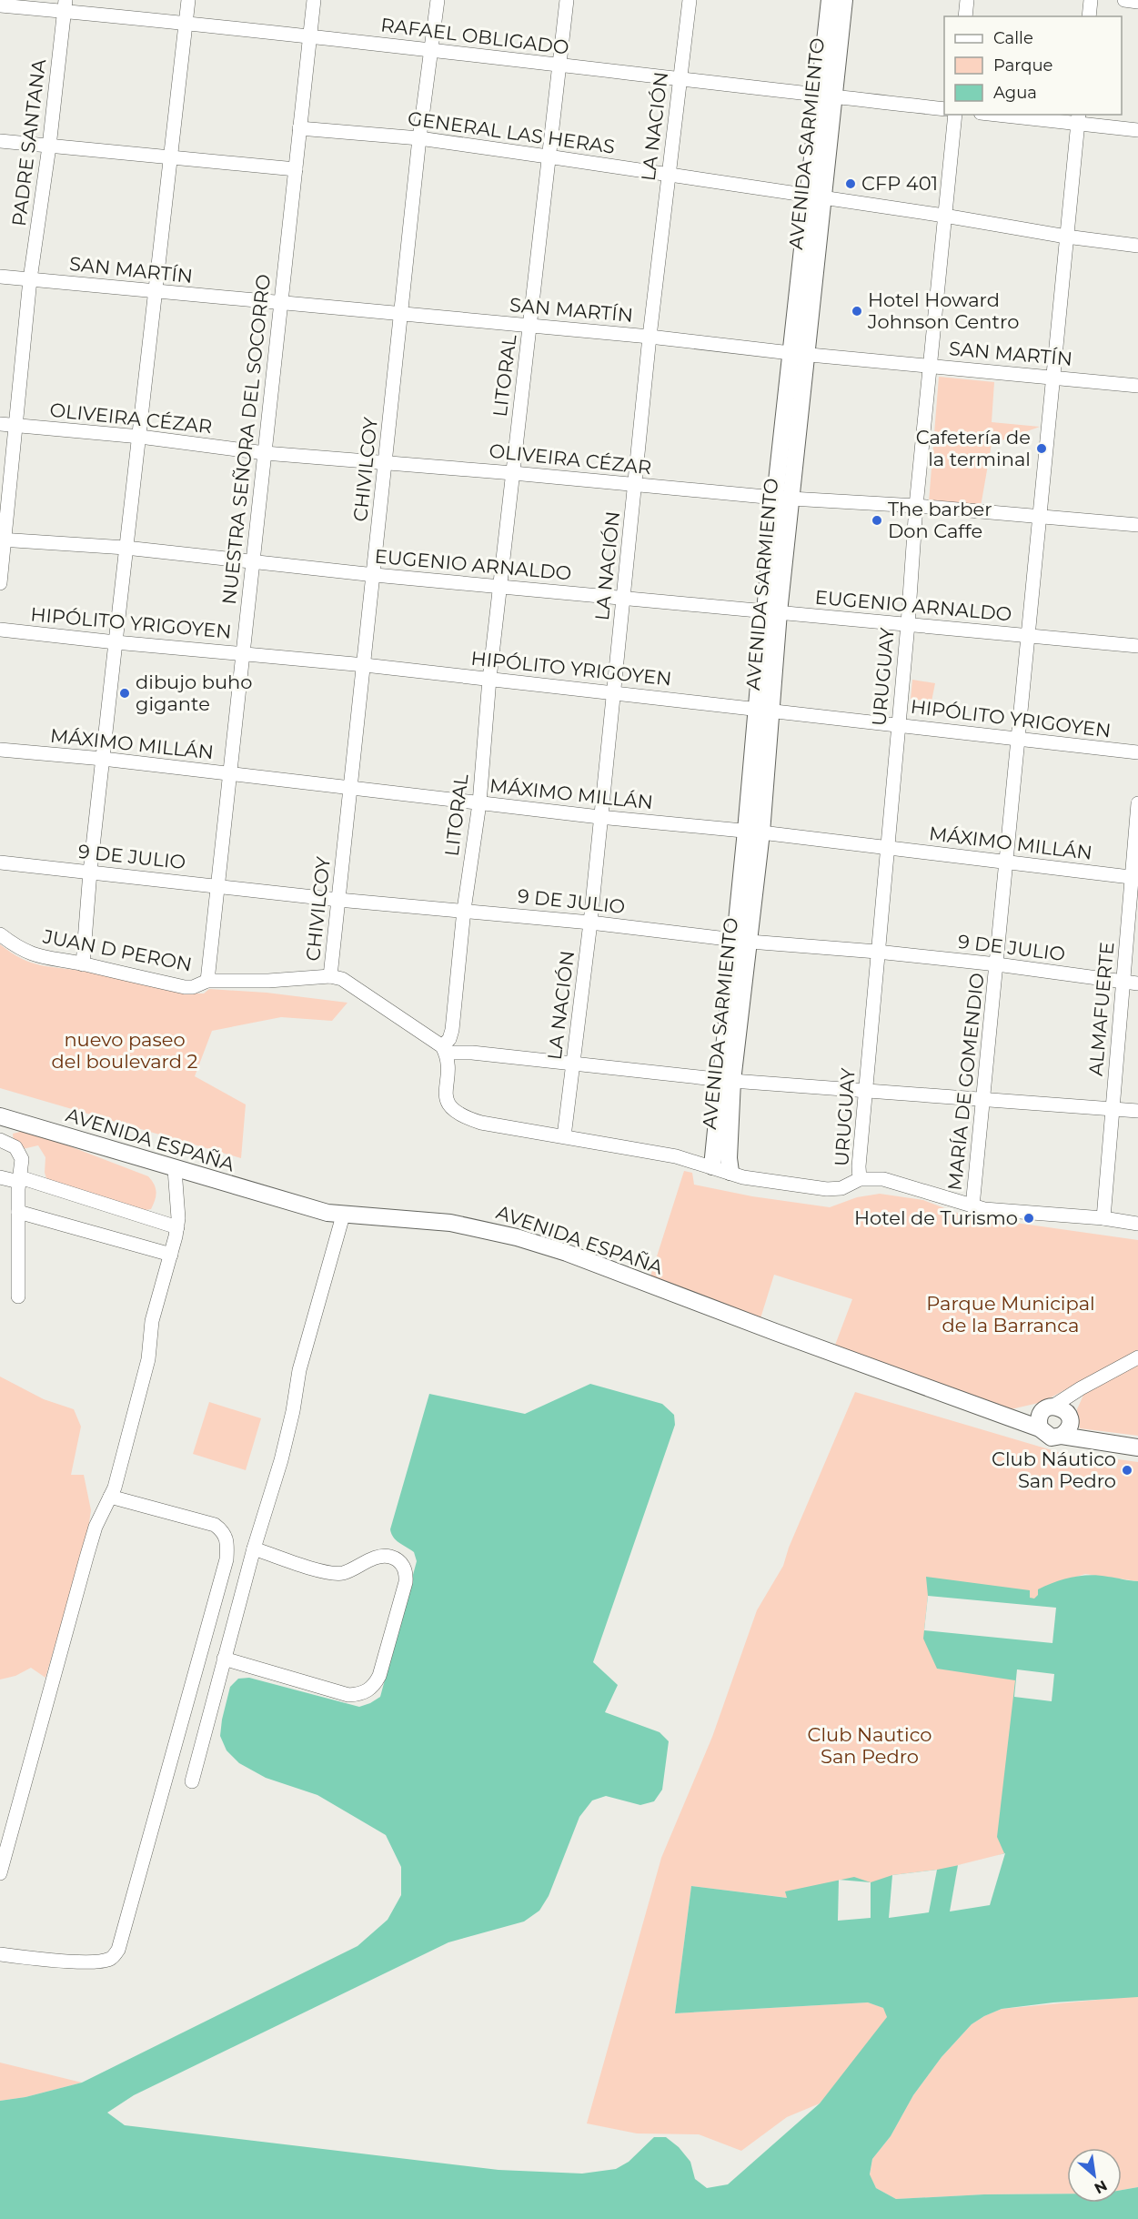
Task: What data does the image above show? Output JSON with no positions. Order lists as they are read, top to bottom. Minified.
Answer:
{"streets":{"main road":["AVENIDA SARMIENTO","AVENIDA ESPAÑA"],"street":["RAFAEL OBLIGADO","LA NACIÓN","GENERAL LAS HERAS","PADRE SANTANA","SAN MARTÍN","LITORAL","OLIVEIRA CÉZAR","NUESTRA SEÑORA DEL SOCORRO","CHIVILCOY","EUGENIO ARNALDO","HIPÓLITO YRIGOYEN","URUGUAY","MÁXIMO MILLÁN","9 DE JULIO","JUAN D PERON","ALMAFUERTE","MARÍA DE GOMENDIO"]},"crossings":[["RAFAEL OBLIGADO","LA NACIÓN"],["RAFAEL OBLIGADO","PADRE SANTANA"],["RAFAEL OBLIGADO","AVENIDA SARMIENTO"],["RAFAEL OBLIGADO","LITORAL"],["RAFAEL OBLIGADO","NUESTRA SEÑORA DEL SOCORRO"],["RAFAEL OBLIGADO","CHIVILCOY"],["LA NACIÓN","GENERAL LAS HERAS"],["LA NACIÓN","SAN MARTÍN"],["LA NACIÓN","OLIVEIRA CÉZAR"],["LA NACIÓN","EUGENIO ARNALDO"],["LA NACIÓN","HIPÓLITO YRIGOYEN"],["LA NACIÓN","MÁXIMO MILLÁN"],["LA NACIÓN","9 DE JULIO"],["GENERAL LAS HERAS","AVENIDA SARMIENTO"],["GENERAL LAS HERAS","LITORAL"],["GENERAL LAS HERAS","NUESTRA SEÑORA DEL SOCORRO"],["GENERAL LAS HERAS","CHIVILCOY"],["GENERAL LAS HERAS","URUGUAY"],["GENERAL LAS HERAS","MARÍA DE GOMENDIO"],["PADRE SANTANA","SAN MARTÍN"],["PADRE SANTANA","OLIVEIRA CÉZAR"],["PADRE SANTANA","EUGENIO ARNALDO"],["AVENIDA SARMIENTO","SAN MARTÍN"],["AVENIDA SARMIENTO","OLIVEIRA CÉZAR"],["AVENIDA SARMIENTO","EUGENIO ARNALDO"],["AVENIDA SARMIENTO","HIPÓLITO YRIGOYEN"],["AVENIDA SARMIENTO","MÁXIMO MILLÁN"],["AVENIDA SARMIENTO","9 DE JULIO"],["SAN MARTÍN","LITORAL"],["SAN MARTÍN","NUESTRA SEÑORA DEL SOCORRO"],["SAN MARTÍN","CHIVILCOY"],["SAN MARTÍN","URUGUAY"],["SAN MARTÍN","MARÍA DE GOMENDIO"],["LITORAL","OLIVEIRA CÉZAR"],["LITORAL","EUGENIO ARNALDO"],["LITORAL","HIPÓLITO YRIGOYEN"],["LITORAL","MÁXIMO MILLÁN"],["LITORAL","9 DE JULIO"],["OLIVEIRA CÉZAR","NUESTRA SEÑORA DEL SOCORRO"],["OLIVEIRA CÉZAR","CHIVILCOY"],["OLIVEIRA CÉZAR","URUGUAY"],["OLIVEIRA CÉZAR","MARÍA DE GOMENDIO"],["NUESTRA SEÑORA DEL SOCORRO","EUGENIO ARNALDO"],["NUESTRA SEÑORA DEL SOCORRO","HIPÓLITO YRIGOYEN"],["NUESTRA SEÑORA DEL SOCORRO","MÁXIMO MILLÁN"],["NUESTRA SEÑORA DEL SOCORRO","9 DE JULIO"],["NUESTRA SEÑORA DEL SOCORRO","JUAN D PERON"],["CHIVILCOY","EUGENIO ARNALDO"],["CHIVILCOY","HIPÓLITO YRIGOYEN"],["CHIVILCOY","MÁXIMO MILLÁN"],["CHIVILCOY","9 DE JULIO"],["CHIVILCOY","JUAN D PERON"],["EUGENIO ARNALDO","URUGUAY"],["EUGENIO ARNALDO","MARÍA DE GOMENDIO"],["HIPÓLITO YRIGOYEN","URUGUAY"],["HIPÓLITO YRIGOYEN","MARÍA DE GOMENDIO"],["URUGUAY","MÁXIMO MILLÁN"],["URUGUAY","9 DE JULIO"],["MÁXIMO MILLÁN","ALMAFUERTE"],["MÁXIMO MILLÁN","MARÍA DE GOMENDIO"],["9 DE JULIO","ALMAFUERTE"],["9 DE JULIO","MARÍA DE GOMENDIO"]],"parks":["nuevo paseo del boulevard 2","Parque Municipal de la Barranca","Club Nautico San Pedro"],"places":["CFP 401","Hotel Howard Johnson Centro","Cafetería de la terminal","The barber Don Caffe","dibujo buho gigante","Hotel de Turismo","Club Náutico San Pedro"],"legend":["Calle","Parque","Agua"],"north":"bottom right"}
